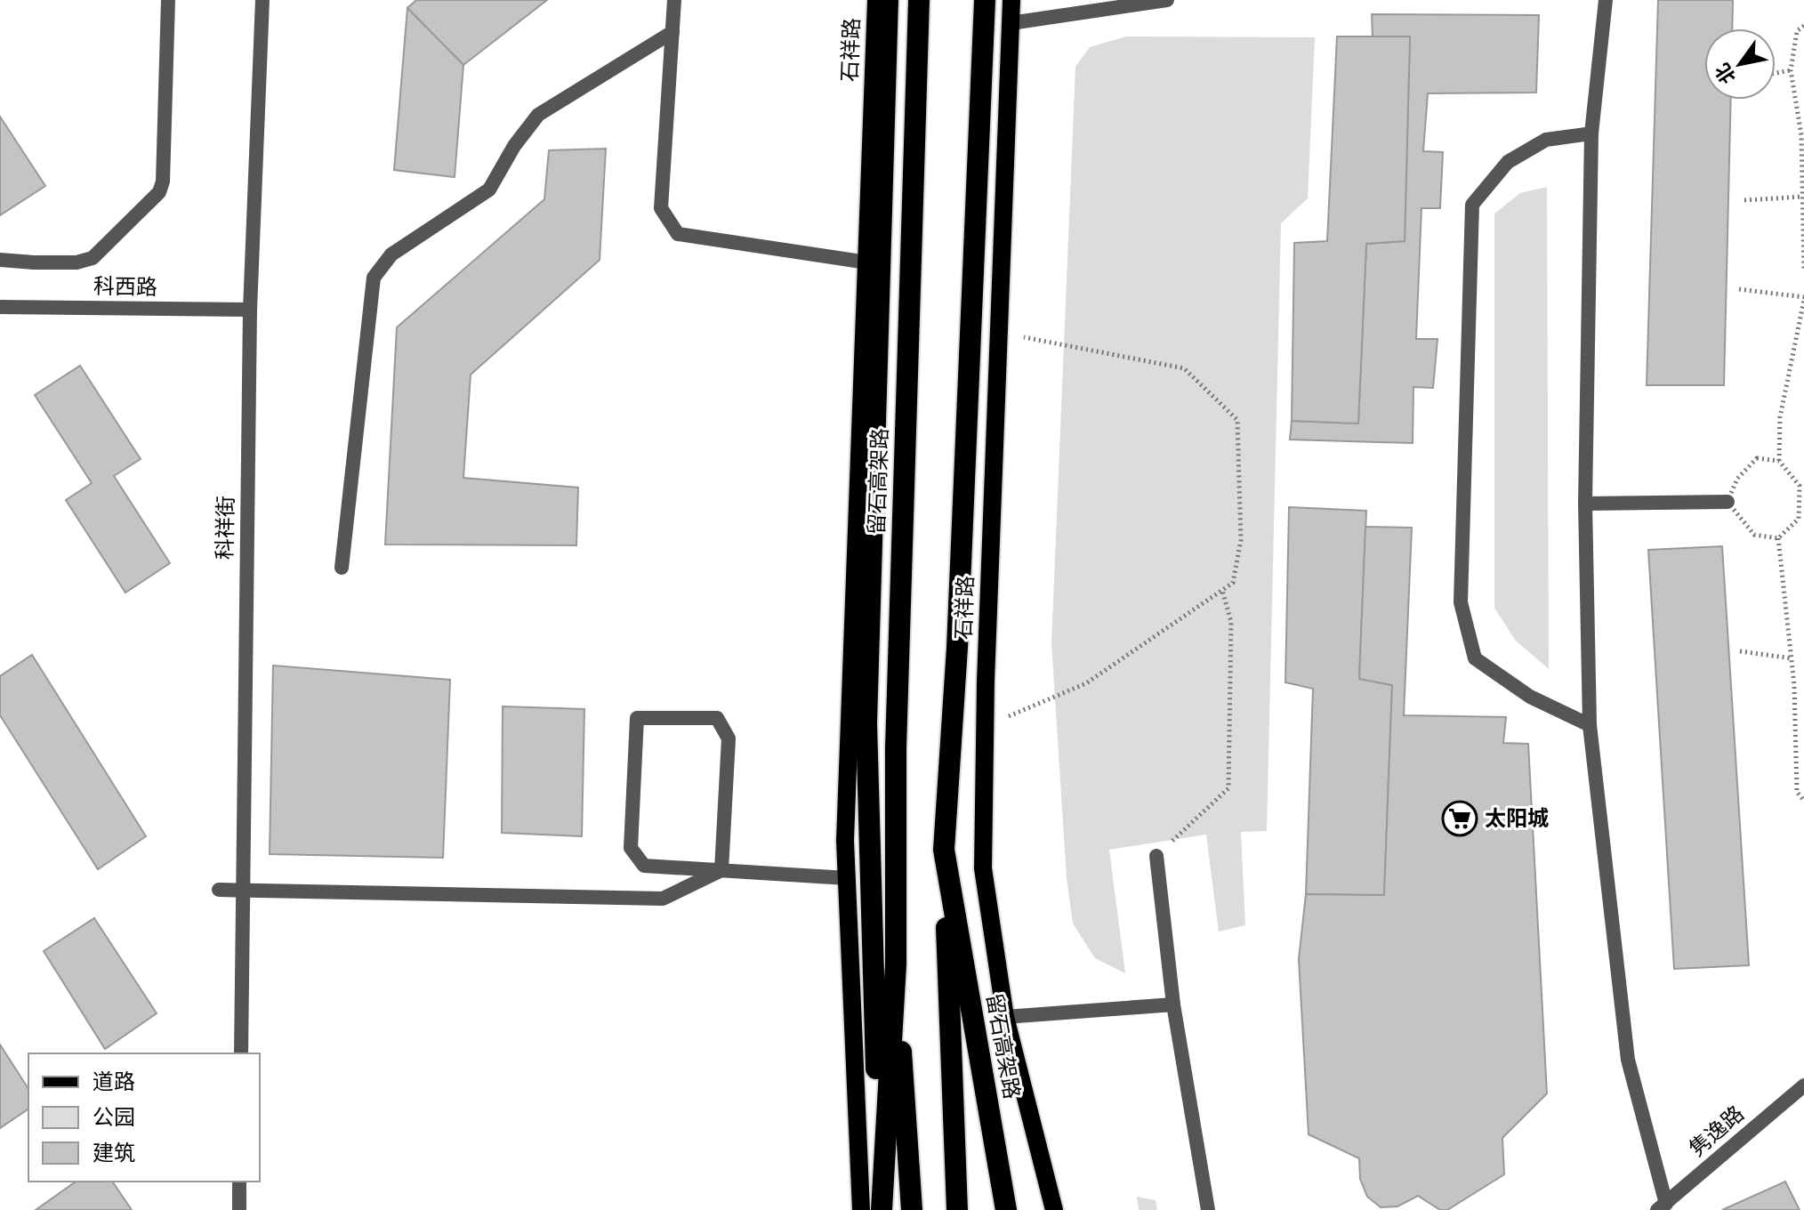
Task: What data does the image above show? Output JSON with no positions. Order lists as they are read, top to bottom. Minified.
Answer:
{"streets":{"highway":["留石高架路"],"main road":["石祥路"],"street":["科西路","科祥街","隽逸路"]},"crossings":[["石祥路","留石高架路"],["科西路","科祥街"]],"places":{"supermarket":["太阳城"]},"legend":["道路","公园","建筑"],"north":"bottom left"}
